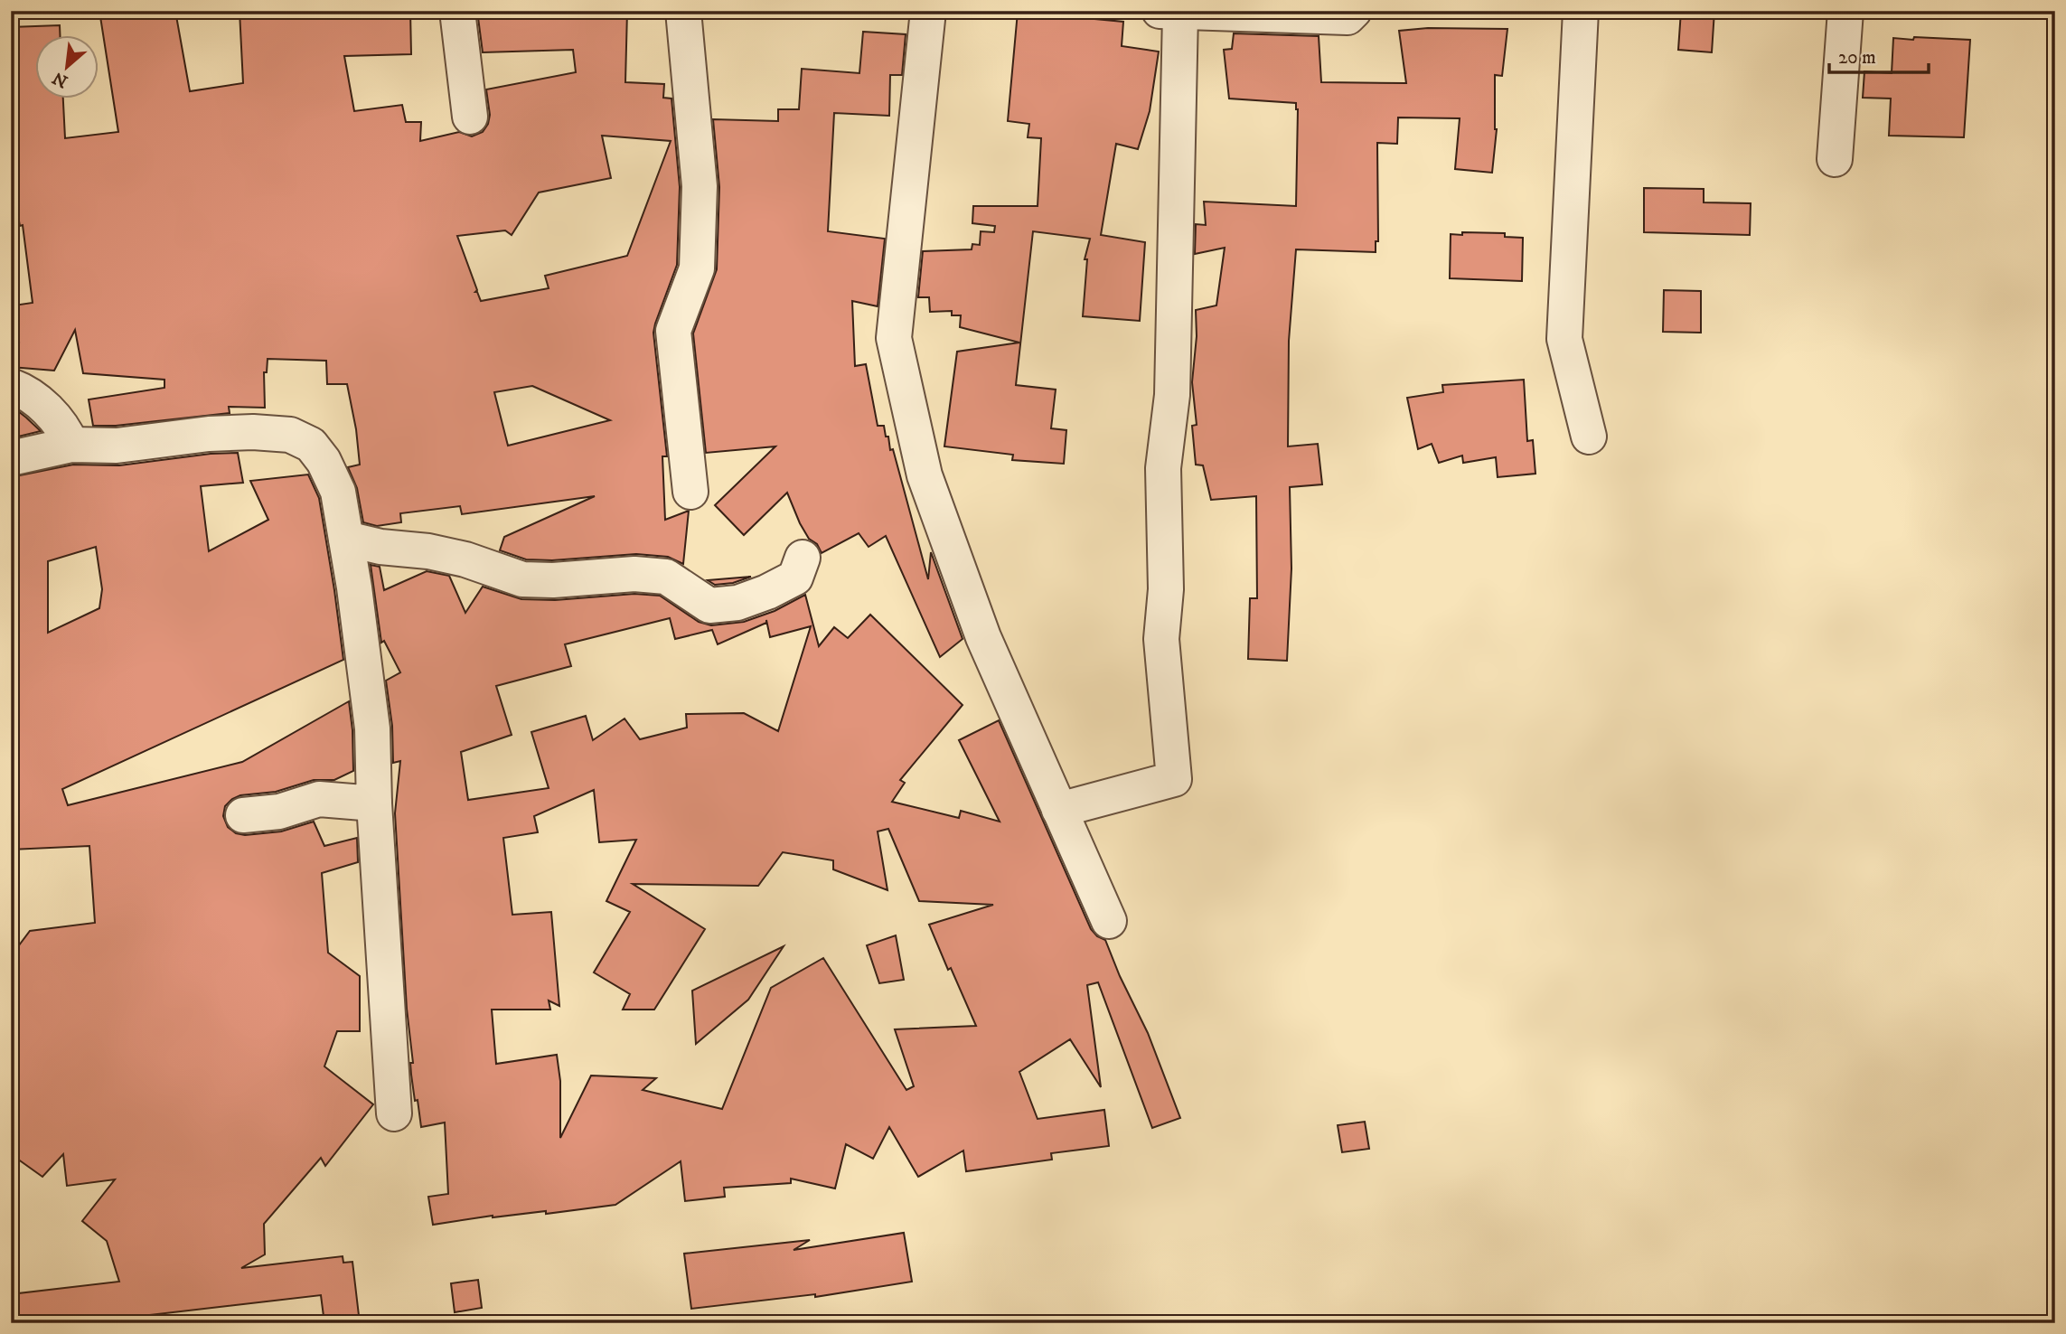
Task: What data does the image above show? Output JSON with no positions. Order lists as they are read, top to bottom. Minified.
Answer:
{"scale_bar":"20 m","north":"bottom left"}
